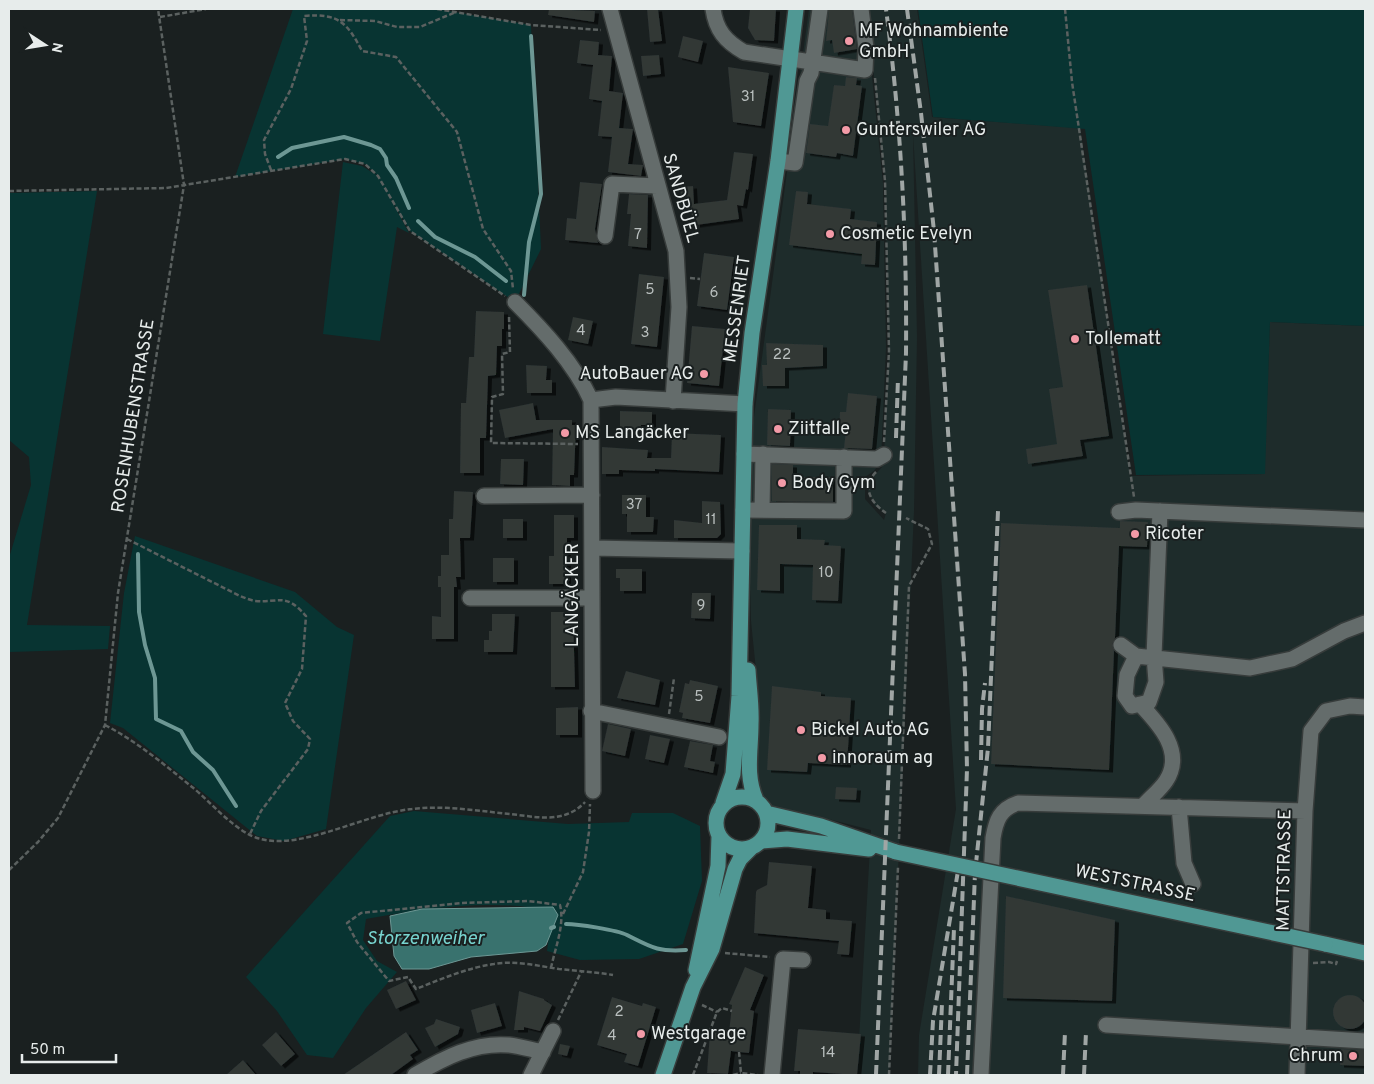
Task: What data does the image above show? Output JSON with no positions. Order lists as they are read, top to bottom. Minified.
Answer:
{"streets":{"main road":["MESSENRIET","WESTSTRASSE"],"street":["SANDBÜEL","LANGÄCKER","MATTSTRASSE"],"path":["ROSENHUBENSTRASSE"]},"crossings":[["MESSENRIET","WESTSTRASSE"]],"water":["Storzenweiher"],"places":["MF Wohnambiente GmbH","Gunterswiler AG","Cosmetic Evelyn","Tollematt","AutoBauer AG","Ziitfalle","MS Langäcker","Body Gym","Ricoter","Bickel Auto AG","innoraum ag","Westgarage","Chrum"],"house_numbers":["31","7","5","6","4","3","22","37","11","10","9","5","2","4","14"],"scale_bar":"50 m","north":"right"}
